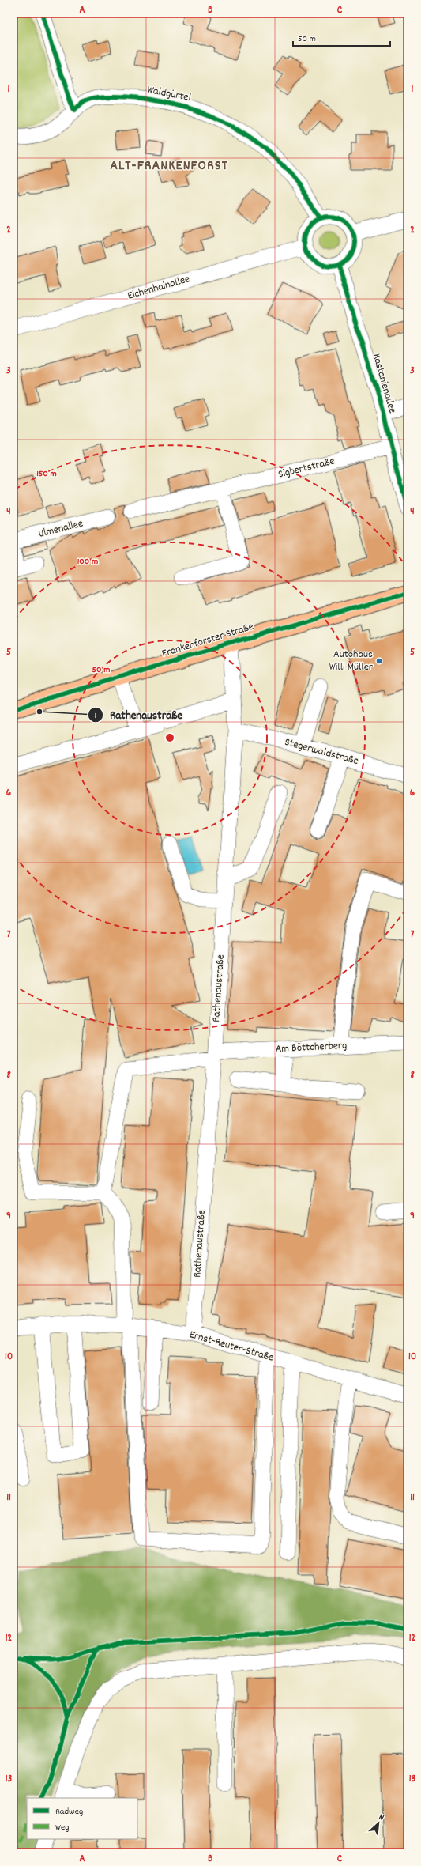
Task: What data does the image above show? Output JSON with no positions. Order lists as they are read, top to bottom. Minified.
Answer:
{"streets":{"main road":["Frankenforster Straße"],"street":["Waldgürtel","Eichenhainallee","Kastanienallee","Sigbertstraße","Ulmenallee","Stegerwaldstraße","Rathenaustraße","Am Böttcherberg","Ernst-Reuter-Straße"]},"crossings":[["Waldgürtel","Eichenhainallee"],["Waldgürtel","Kastanienallee"],["Eichenhainallee","Kastanienallee"],["Kastanienallee","Sigbertstraße"],["Frankenforster Straße","Rathenaustraße"],["Stegerwaldstraße","Rathenaustraße"],["Rathenaustraße","Am Böttcherberg"],["Rathenaustraße","Ernst-Reuter-Straße"]],"districts":["ALT-FRANKENFORST"],"places":["Autohaus Willi Müller","Rathenaustraße"],"legend":["Radweg","Weg"],"scale_bar":"50 m","north":"top right","grid":{"columns":["A","B","C"],"rows":["1","2","3","4","5","6","7","8","9","10","11","12","13"]},"rings":["150 m","100 m","50 m"]}
